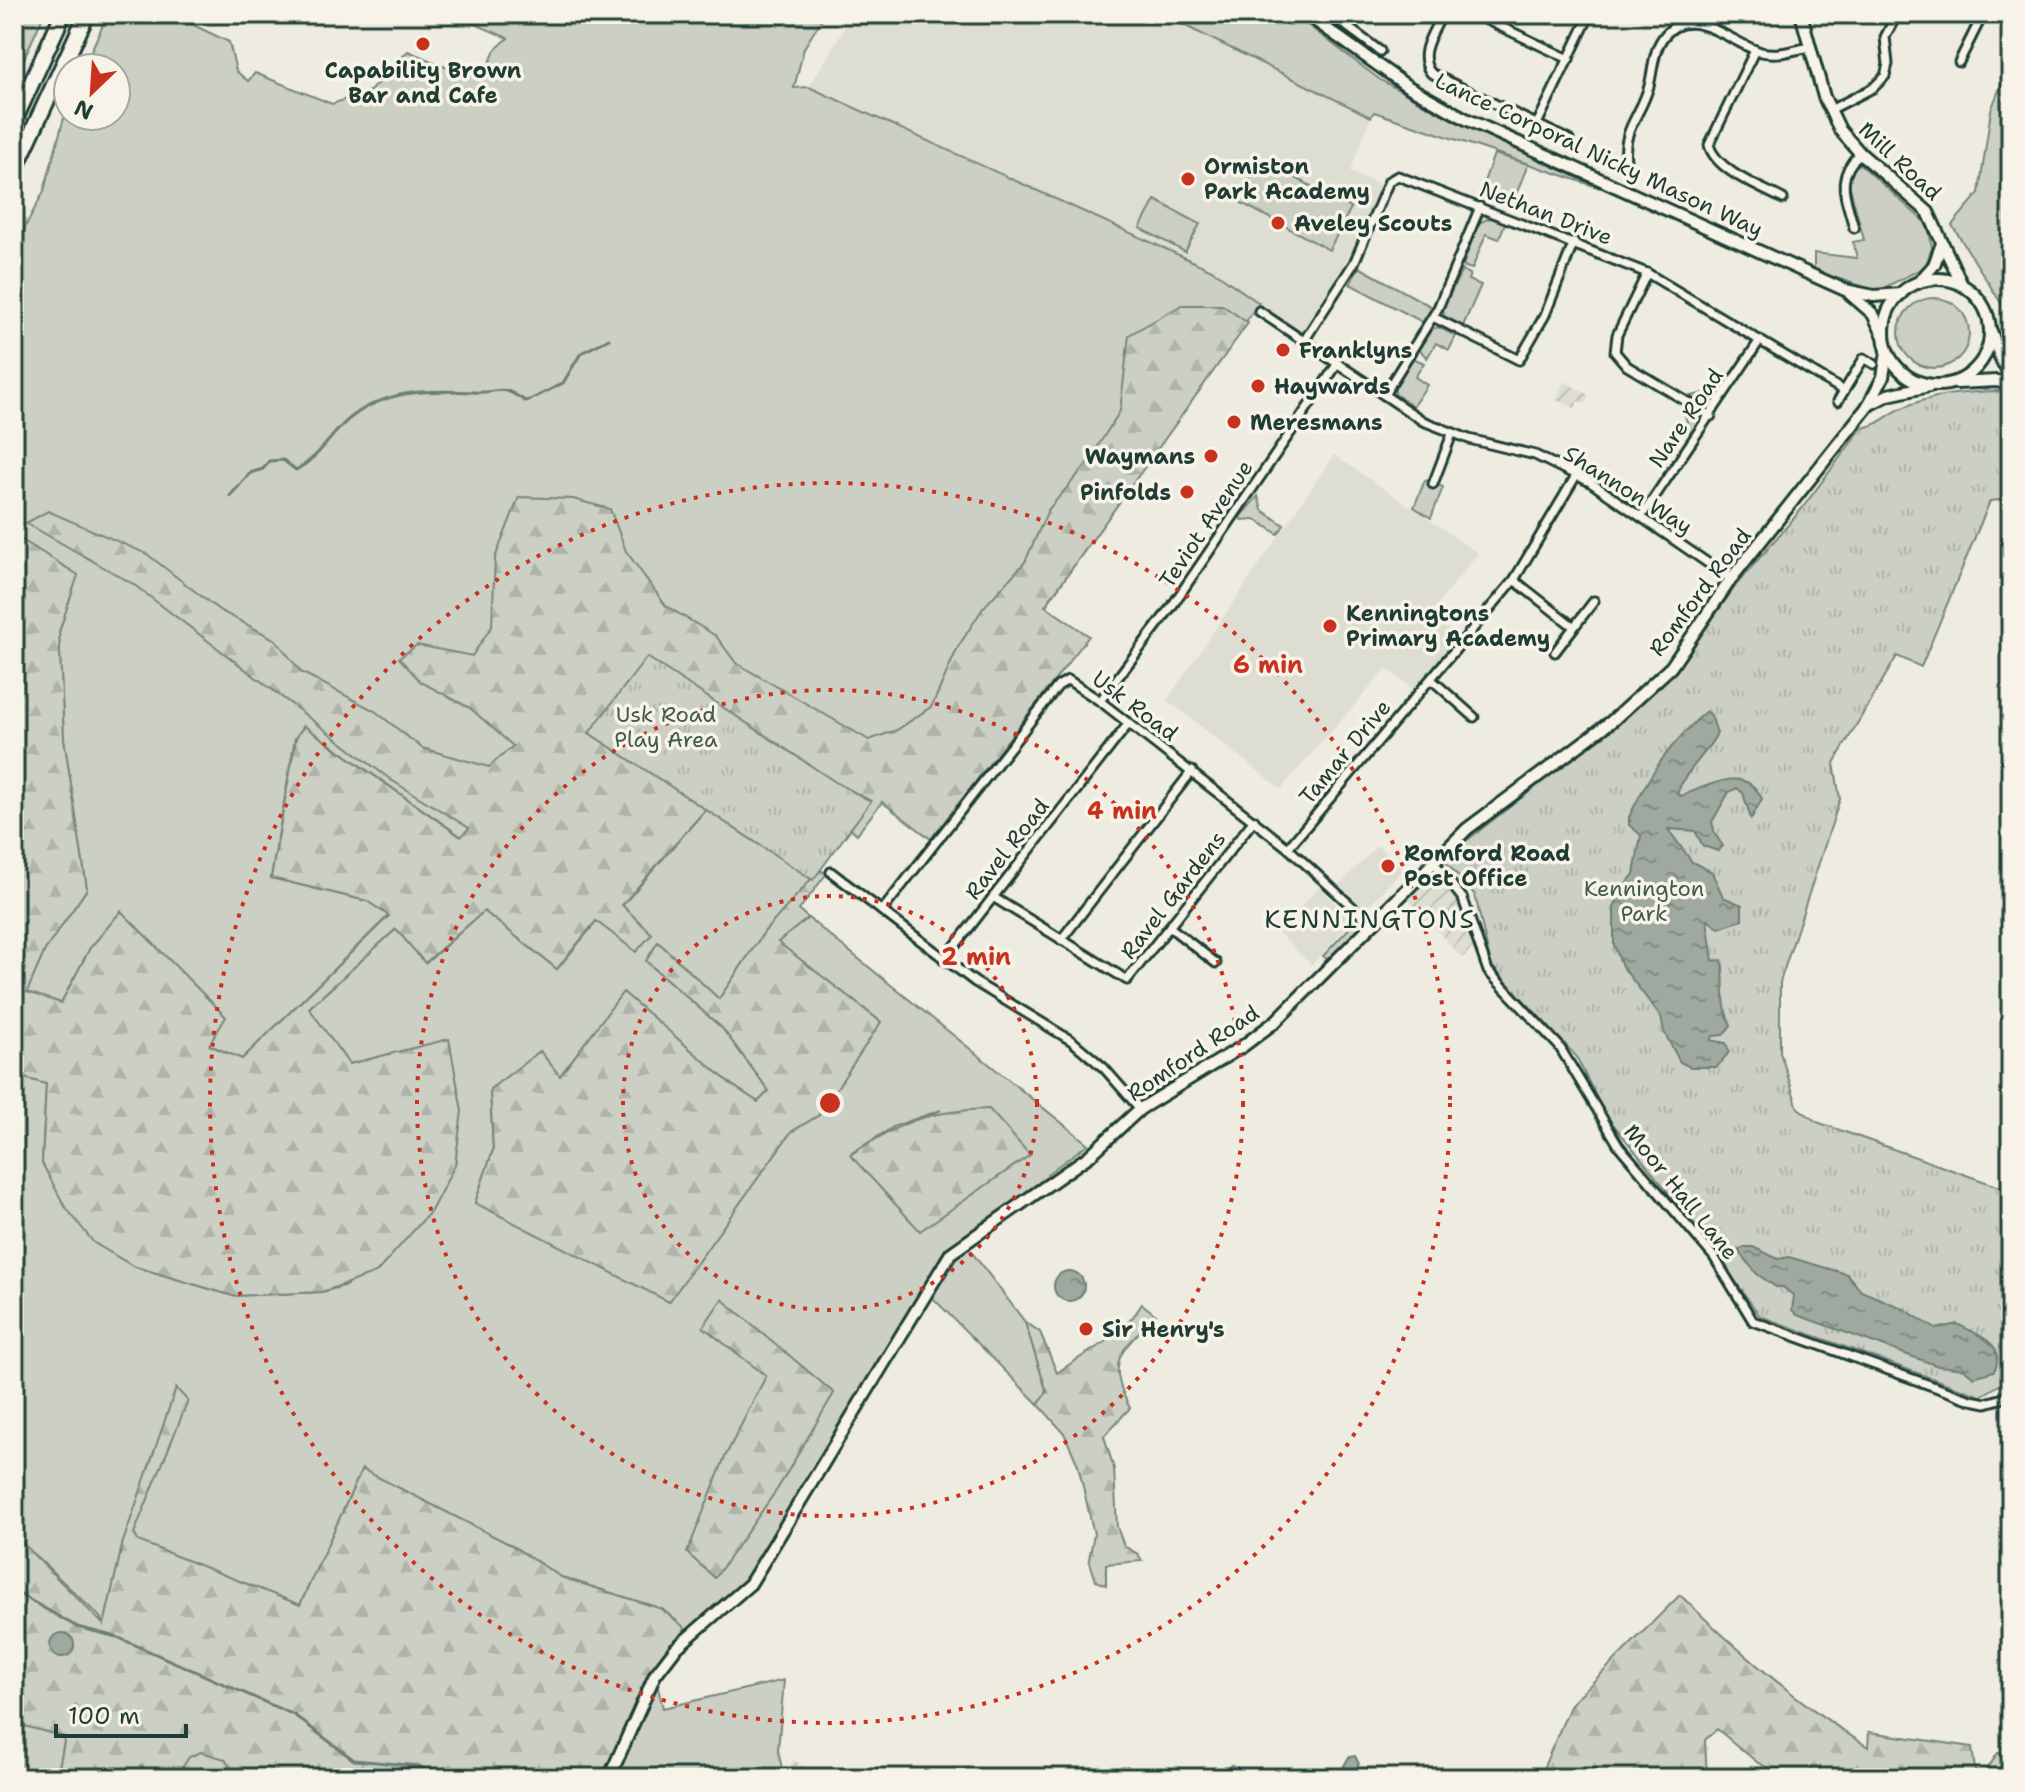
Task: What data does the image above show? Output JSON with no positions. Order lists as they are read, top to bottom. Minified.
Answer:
{"streets":{"street":["Lance Corporal Nicky Mason Way","Mill Road","Nethan Drive","Nare Road","Shannon Way","Teviot Avenue","Romford Road","Usk Road","Tamar Drive","Ravel Road","Ravel Gardens","Moor Hall Lane"]},"crossings":[["Lance Corporal Nicky Mason Way","Mill Road"],["Lance Corporal Nicky Mason Way","Romford Road"],["Mill Road","Romford Road"],["Nethan Drive","Nare Road"],["Nethan Drive","Shannon Way"],["Nare Road","Shannon Way"],["Shannon Way","Teviot Avenue"],["Shannon Way","Romford Road"],["Shannon Way","Tamar Drive"],["Teviot Avenue","Usk Road"],["Romford Road","Usk Road"],["Romford Road","Moor Hall Lane"],["Usk Road","Tamar Drive"],["Usk Road","Ravel Road"],["Usk Road","Ravel Gardens"],["Ravel Road","Ravel Gardens"]],"districts":["KENNINGTONS"],"parks":["Usk Road Play Area","Kennington Park"],"places":["Capability Brown Bar and Cafe","Ormiston Park Academy","Aveley Scouts","Franklyns","Haywards","Meresmans","Waymans","Pinfolds","Kenningtons Primary Academy","Romford Road Post Office","Sir Henry's"],"scale_bar":"100 m","north":"bottom left","rings":["6 min","4 min","2 min"]}
